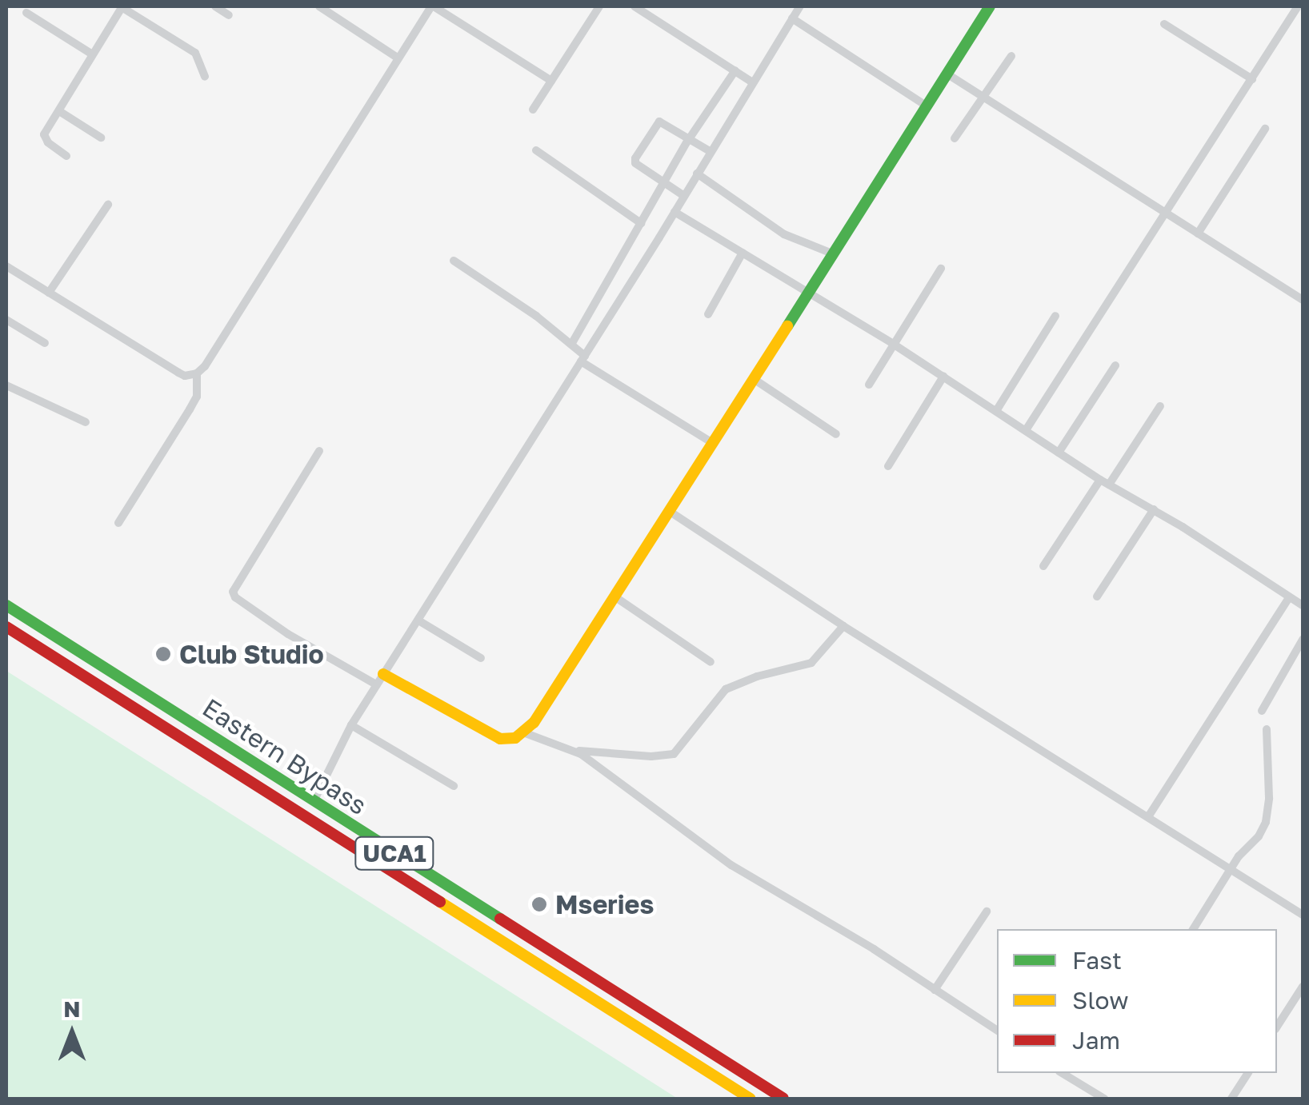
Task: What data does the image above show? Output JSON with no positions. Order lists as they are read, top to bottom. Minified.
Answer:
{"streets":{"main road":["Eastern Bypass","UCA1"]},"places":["Club Studio","Mseries"],"legend":["Fast","Slow","Jam"],"north":"top"}
